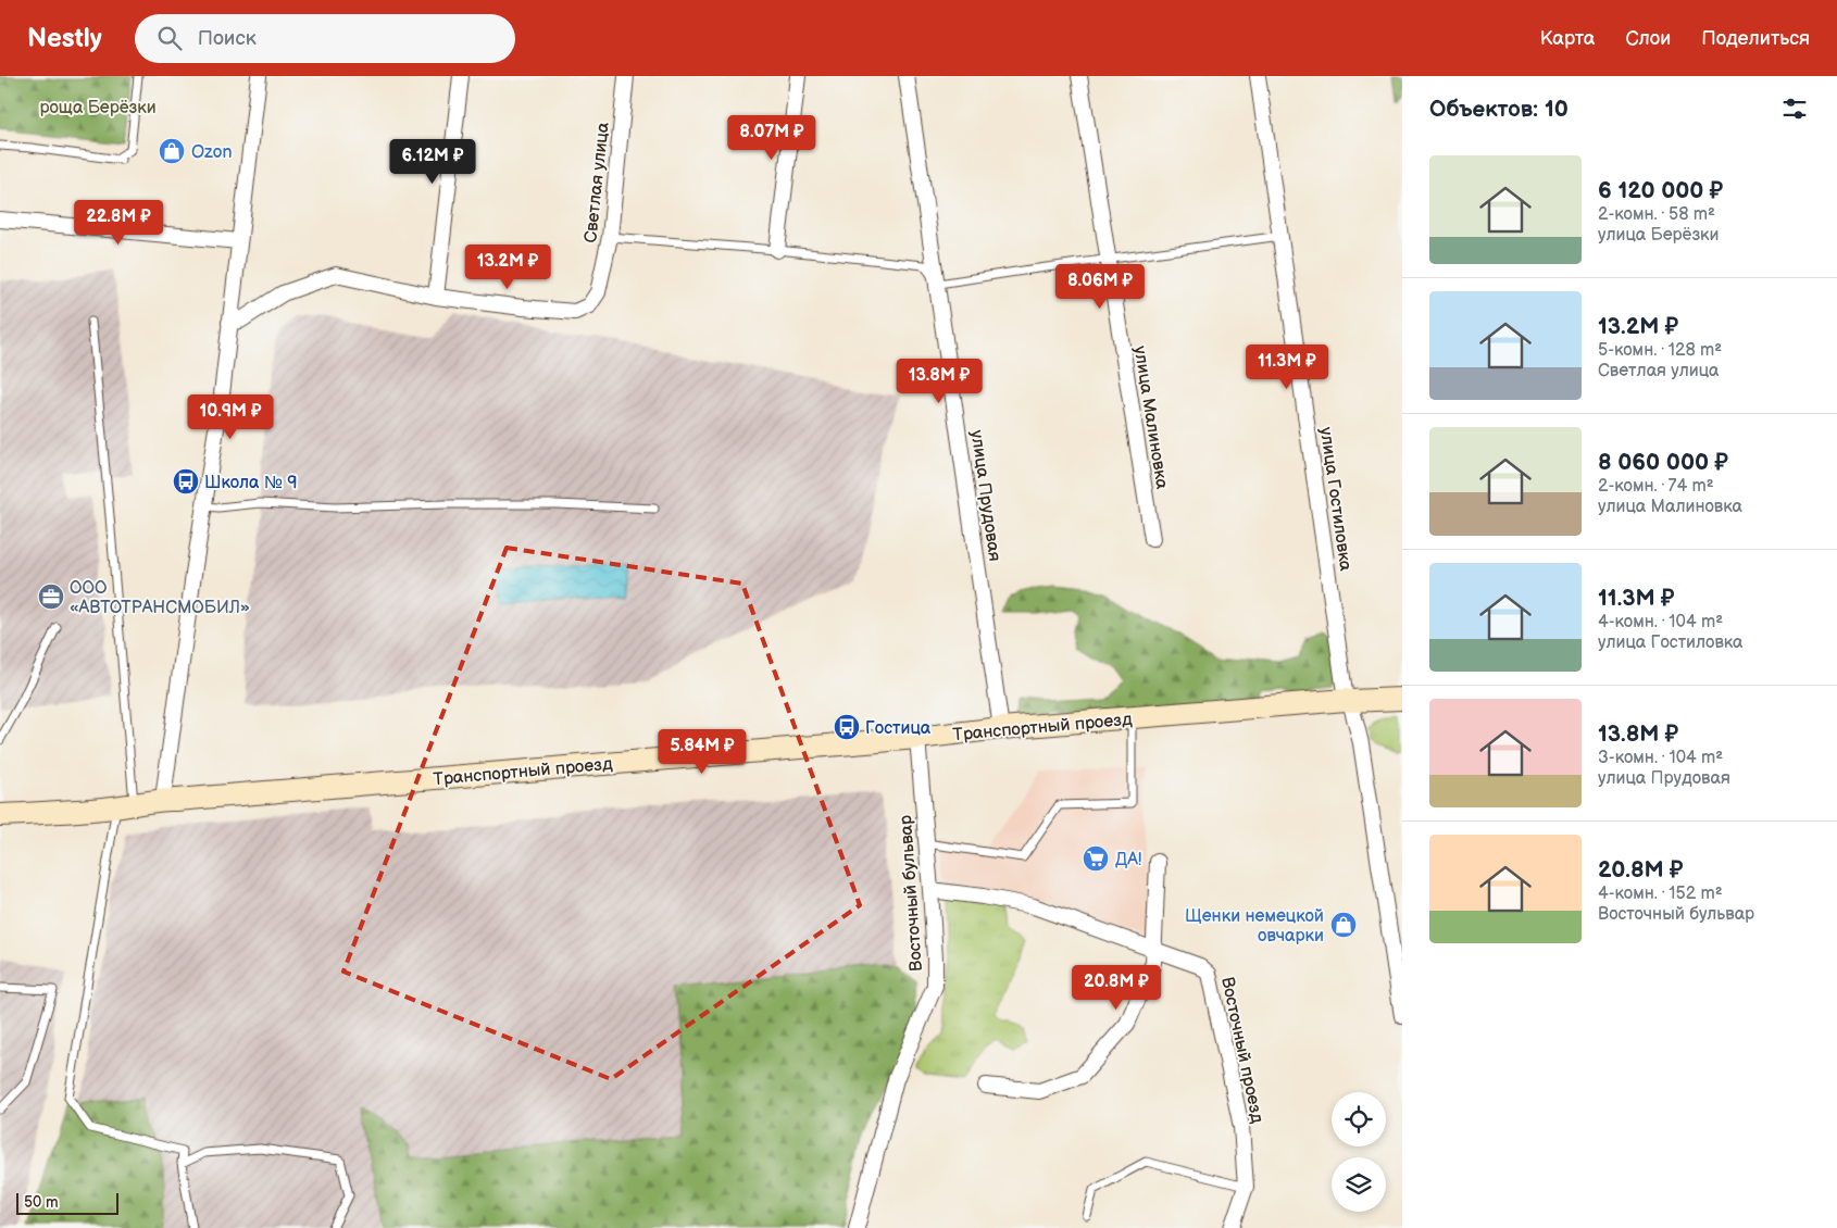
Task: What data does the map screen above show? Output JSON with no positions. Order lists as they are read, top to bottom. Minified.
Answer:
{"streets":{"main road":["Транспортный проезд"],"street":["Светлая улица","улица Малиновка","улица Прудовая","улица Гостиловка","Восточный бульвар","Восточный проезд"]},"crossings":[["улица Прудовая","Транспортный проезд"],["улица Гостиловка","Транспортный проезд"],["Транспортный проезд","Восточный бульвар"],["Восточный бульвар","Восточный проезд"]],"parks":["роща Берёзки"],"places":{"shop":["Ozon","Щенки немецкой овчарки"],"bus stop":["Школа № 9","Гостица"],"office":["ООО «АВТОТРАНСМОБИЛ»"],"supermarket":["ДА!"]},"scale_bar":"50 m","page":{"header":"Nestly","search":"Поиск","nav":["Карта","Слои","Поделиться"],"heading":"Объектов: 10","price":["8.07M ₽","6.12M ₽","22.8M ₽","13.2M ₽","8.06M ₽","11.3M ₽","13.8M ₽","10.9M ₽","5.84M ₽","20.8M ₽"],"list":[{"name":"6 120 000 ₽","note":"2-комн. · 58 m² · улица Берёзки"},{"name":"13.2M ₽","note":"5-комн. · 128 m² · Светлая улица"},{"name":"8 060 000 ₽","note":"2-комн. · 74 m² · улица Малиновка"},{"name":"11.3M ₽","note":"4-комн. · 104 m² · улица Гостиловка"},{"name":"13.8M ₽","note":"3-комн. · 104 m² · улица Прудовая"},{"name":"20.8M ₽","note":"4-комн. · 152 m² · Восточный бульвар"}],"scale":"50 m"}}
